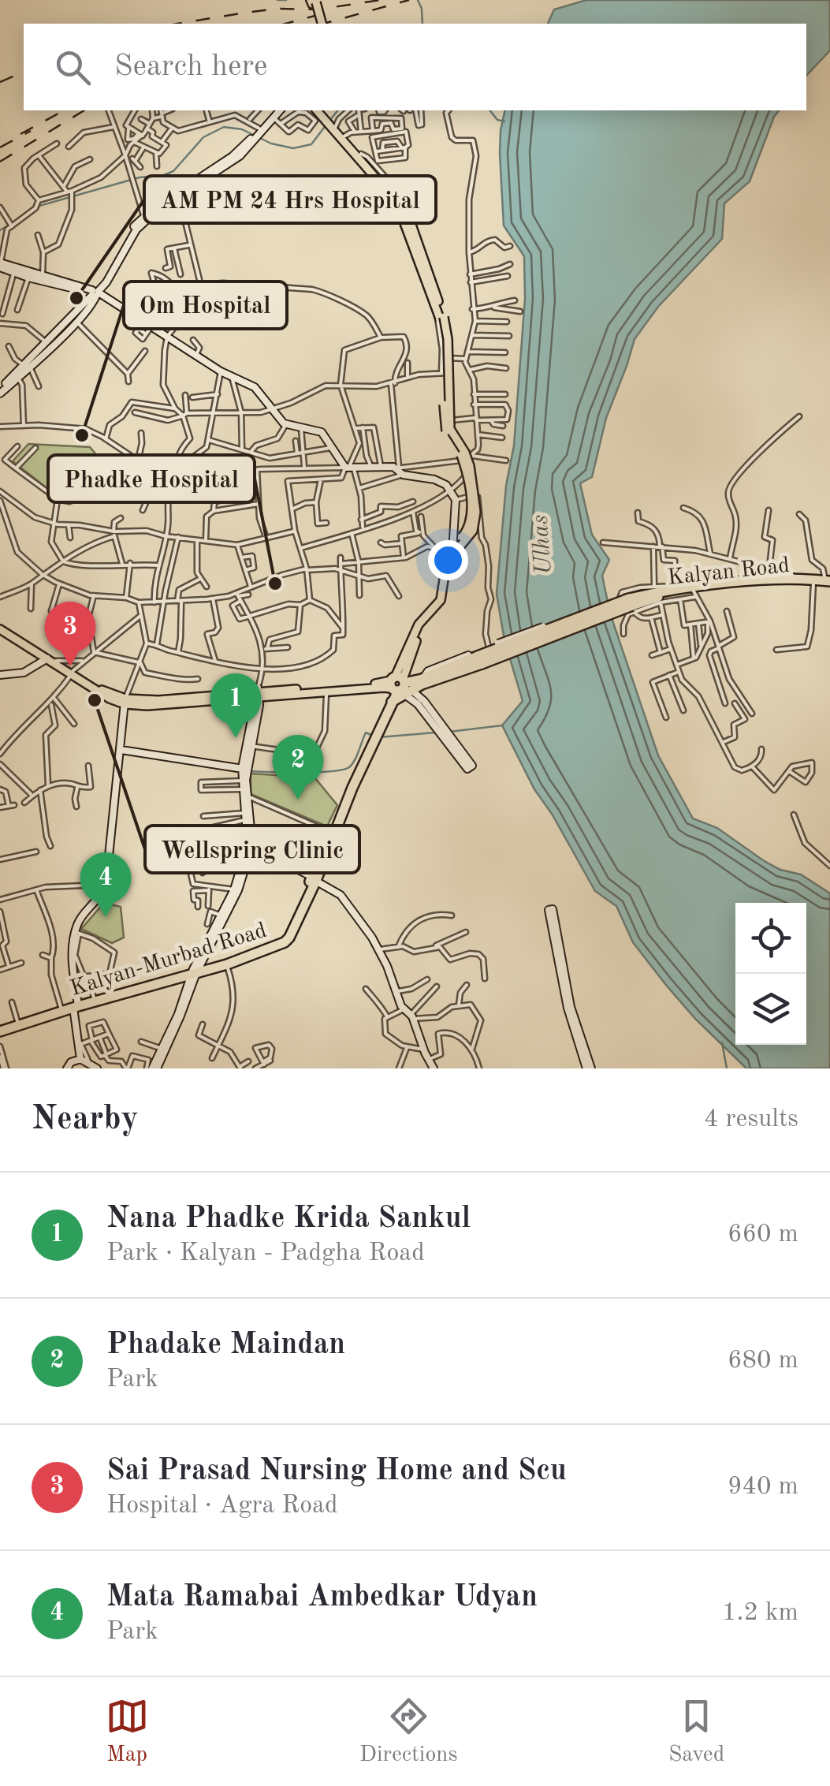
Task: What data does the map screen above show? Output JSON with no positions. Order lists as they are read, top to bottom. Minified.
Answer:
{"streets":{"highway":["Kalyan Road","Kalyan-Murbad Road"]},"water":["Ulhas"],"places":["AM PM 24 Hrs Hospital","Om Hospital","Phadke Hospital","Wellspring Clinic"],"page":{"search":"Search here","pins":["3","1","2","4"],"heading":["Nearby","4 results"],"list":[{"mark":"1","name":"Nana Phadke Krida Sankul","note":"Park · Kalyan - Padgha Road","value":"660 m"},{"mark":"2","name":"Phadake Maindan","note":"Park","value":"680 m"},{"mark":"3","name":"Sai Prasad Nursing Home and Scu","note":"Hospital · Agra Road","value":"940 m"},{"mark":"4","name":"Mata Ramabai Ambedkar Udyan","note":"Park","value":"1.2 km"}],"nav":["Map","Directions","Saved"]}}
